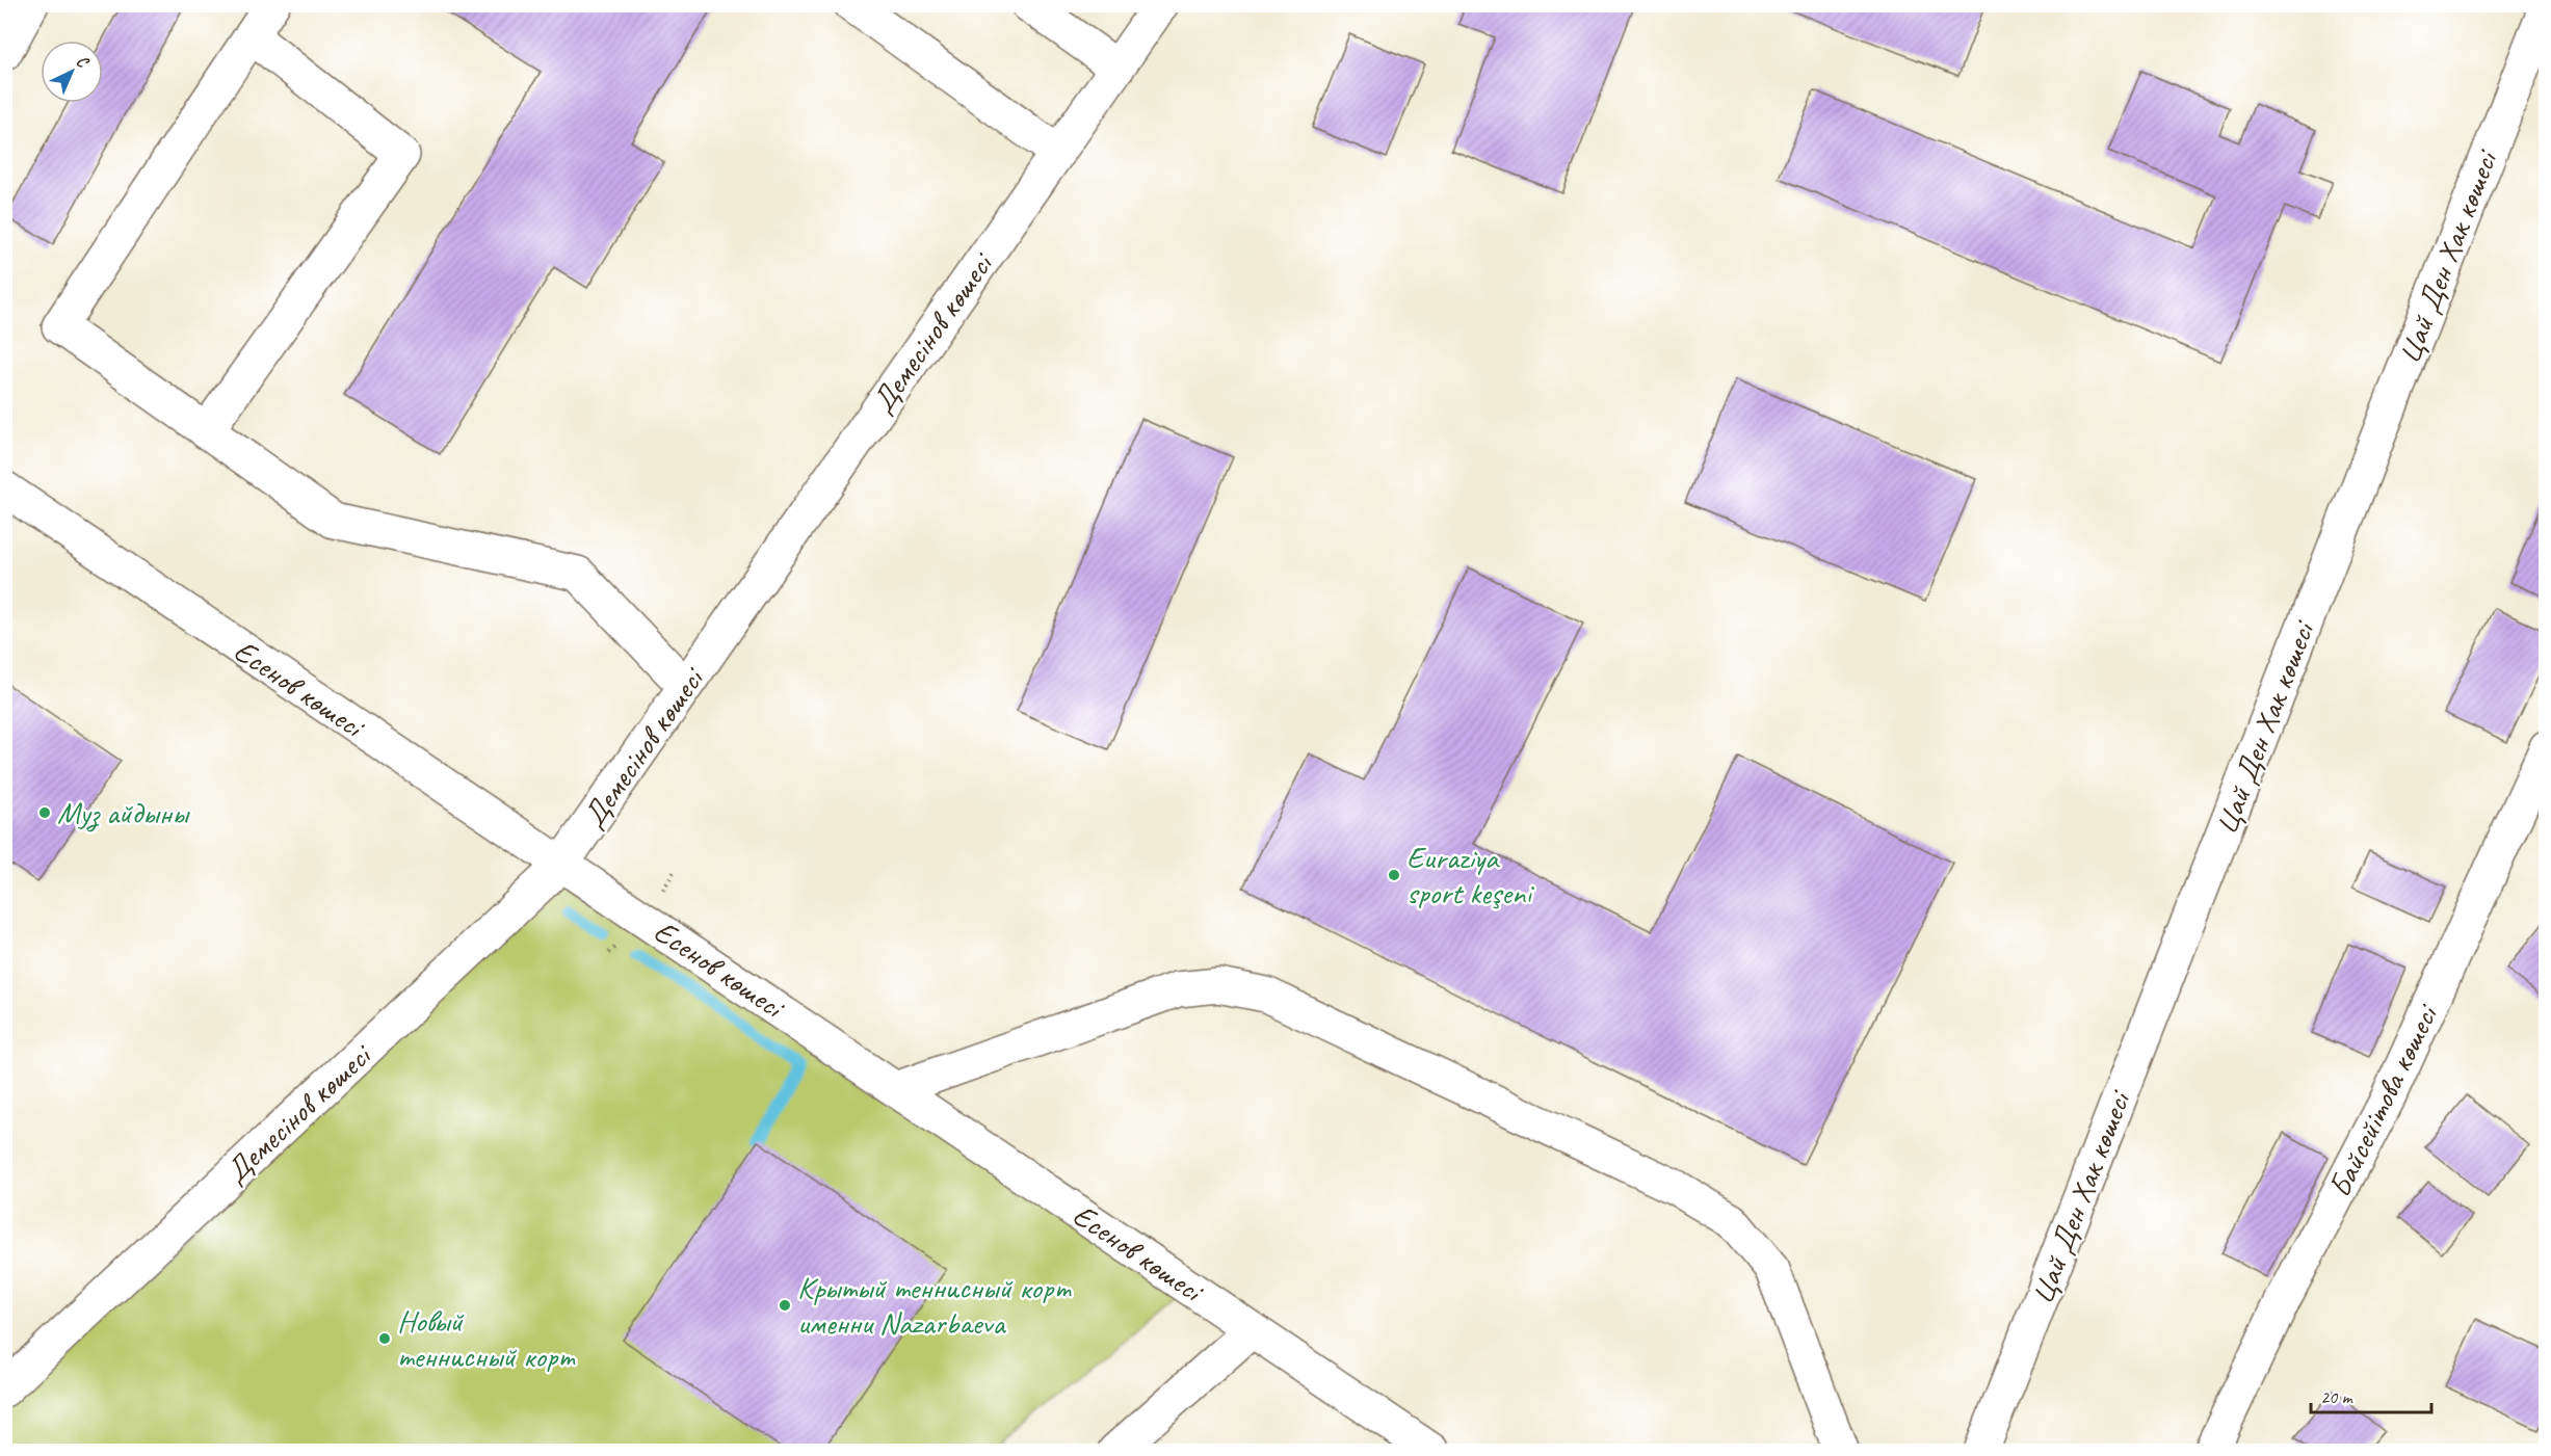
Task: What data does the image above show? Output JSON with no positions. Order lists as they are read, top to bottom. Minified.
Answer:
{"streets":{"street":["Цай Ден Хак көшесі","Демесінов көшесі","Есенов көшесі","Байсейітова көшесі"]},"crossings":[["Демесінов көшесі","Есенов көшесі"]],"places":["Муз айдыны","Euraziya sport keşeni","Крытый теннисный корт именни Nazarbaeva","Новый теннисный корт"],"scale_bar":"20 m","north":"top right"}
